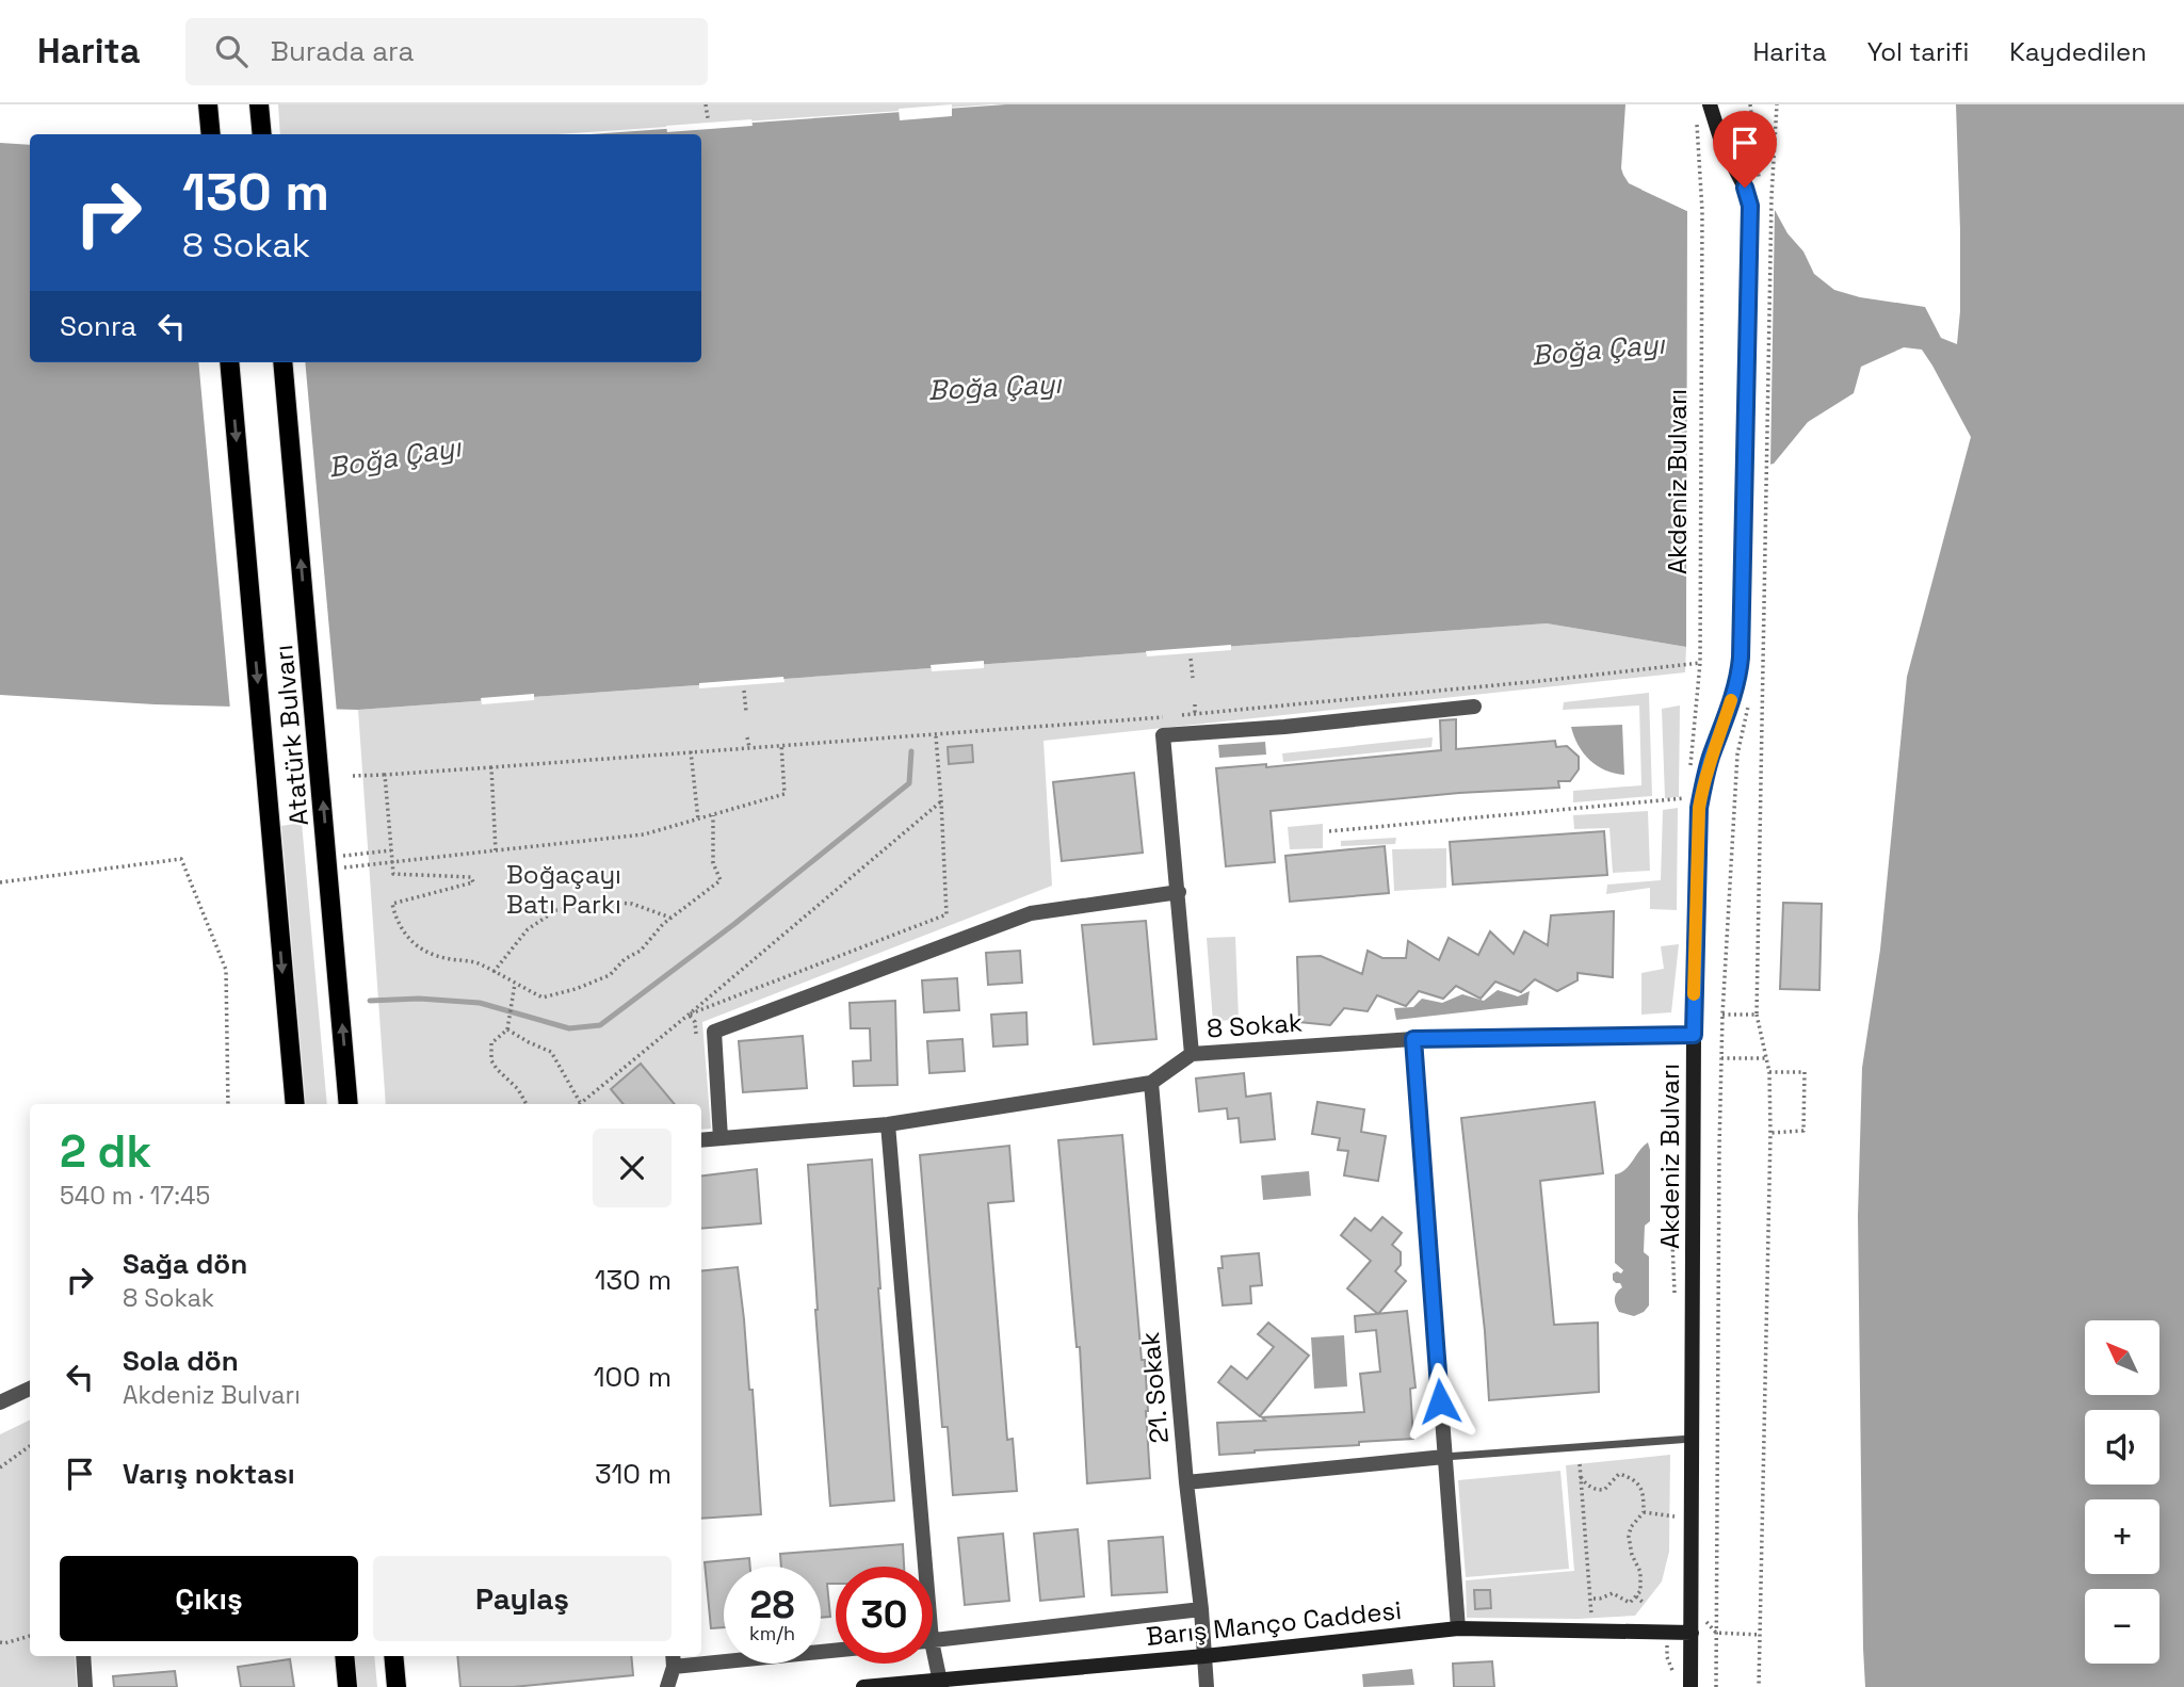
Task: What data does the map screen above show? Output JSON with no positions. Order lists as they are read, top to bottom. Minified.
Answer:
{"streets":{"main road":["Akdeniz Bulvarı","Atatürk Bulvarı","Barış Manço Caddesi"],"street":["8 Sokak","21. Sokak"]},"crossings":[["Akdeniz Bulvarı","8 Sokak"],["Akdeniz Bulvarı","Barış Manço Caddesi"],["8 Sokak","21. Sokak"],["21. Sokak","Barış Manço Caddesi"]],"water":["Boğa Çayı"],"parks":["Boğaçayı Batı Parkı"],"north":"top left","page":{"header":"Harita","search":"Burada ara","nav":["Harita","Yol tarifi","Kaydedilen"],"turn":["130 m","8 Sokak"],"then":"Sonra","heading":["2 dk","540 m · 17:45"],"list":[{"name":"Sağa dön","note":"8 Sokak","value":"130 m"},{"name":"Sola dön","note":"Akdeniz Bulvarı","value":"100 m"},{"name":"Varış noktası","value":"310 m"}],"map_buttons":["+","−"],"buttons":["Çıkış","Paylaş"],"speed":"28 km/h","limit":"30"}}
